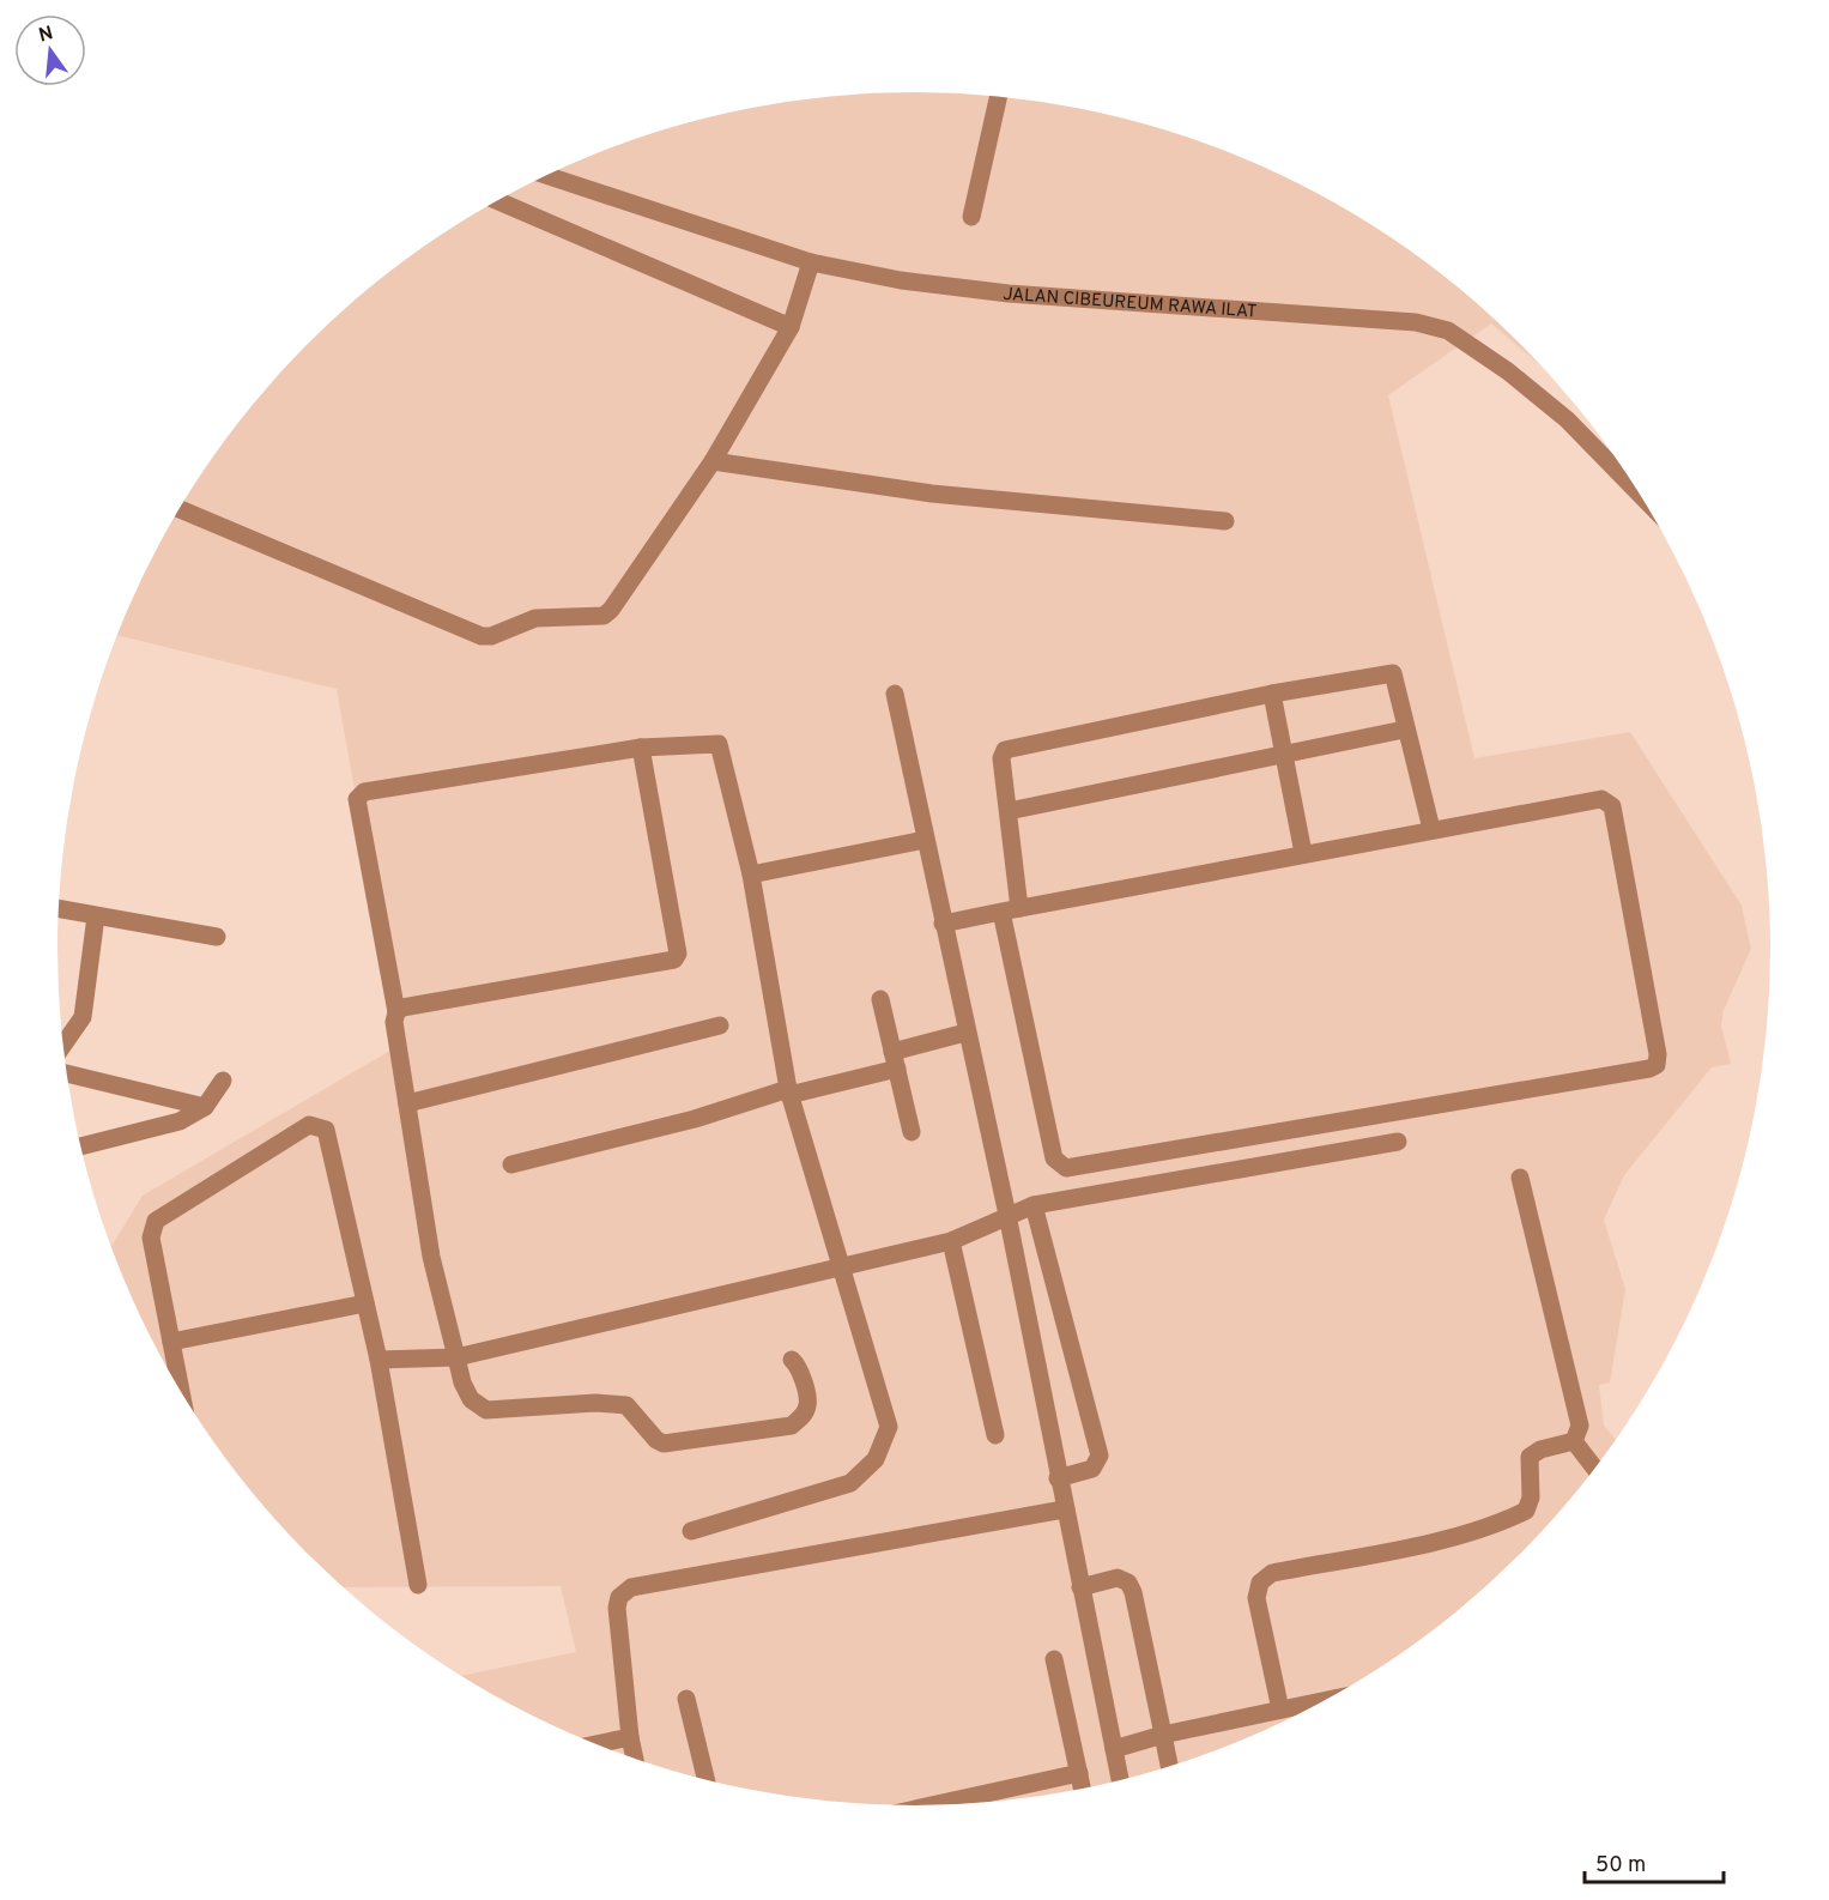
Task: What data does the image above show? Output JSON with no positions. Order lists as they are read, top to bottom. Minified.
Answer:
{"streets":{"street":["JALAN CIBEUREUM RAWA ILAT"]},"scale_bar":"50 m","north":"top"}
